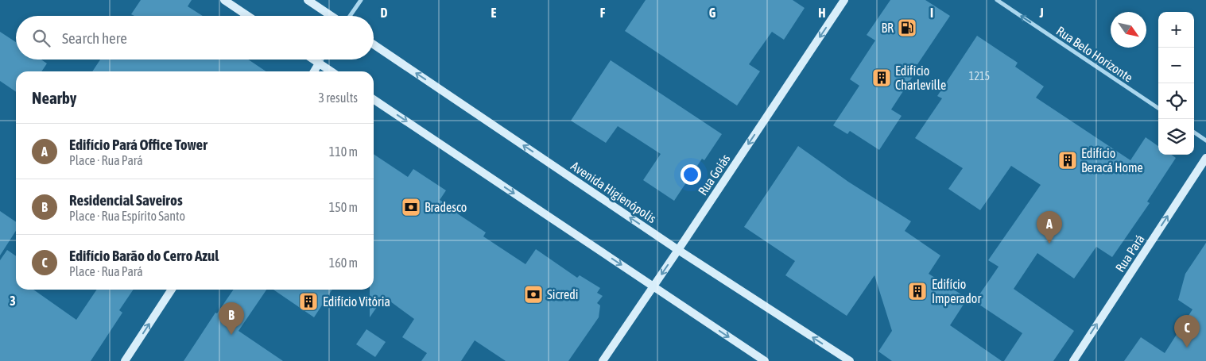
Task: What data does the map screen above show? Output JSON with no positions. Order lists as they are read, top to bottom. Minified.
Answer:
{"streets":{"main road":["Rua Goiás","Avenida Higienópolis","Rua Pará"],"street":["Rua Belo Horizonte"]},"crossings":[["Rua Goiás","Avenida Higienópolis"]],"one_way":["Rua Belo Horizonte","Rua Goiás","Rua Pará"],"places":{"fuel station":["BR"],"building":["Edifício Charleville","Edifício Beracá Home","Edifício Imperador","Edifício Vitória"],"bank":["Bradesco","Sicredi"]},"house_numbers":["1215"],"north":"bottom right","page":{"map_buttons":["+","−"],"search":"Search here","heading":["Nearby","3 results"],"list":[{"mark":"A","name":"Edifício Pará Office Tower","note":"Place · Rua Pará","value":"110 m"},{"mark":"B","name":"Residencial Saveiros","note":"Place · Rua Espírito Santo","value":"150 m"},{"mark":"C","name":"Edifício Barão do Cerro Azul","note":"Place · Rua Pará","value":"160 m"}],"pins":["A","B","C"]},"grid":{"columns":["D","E","F","G","H","I","J"],"rows":["3"]}}
